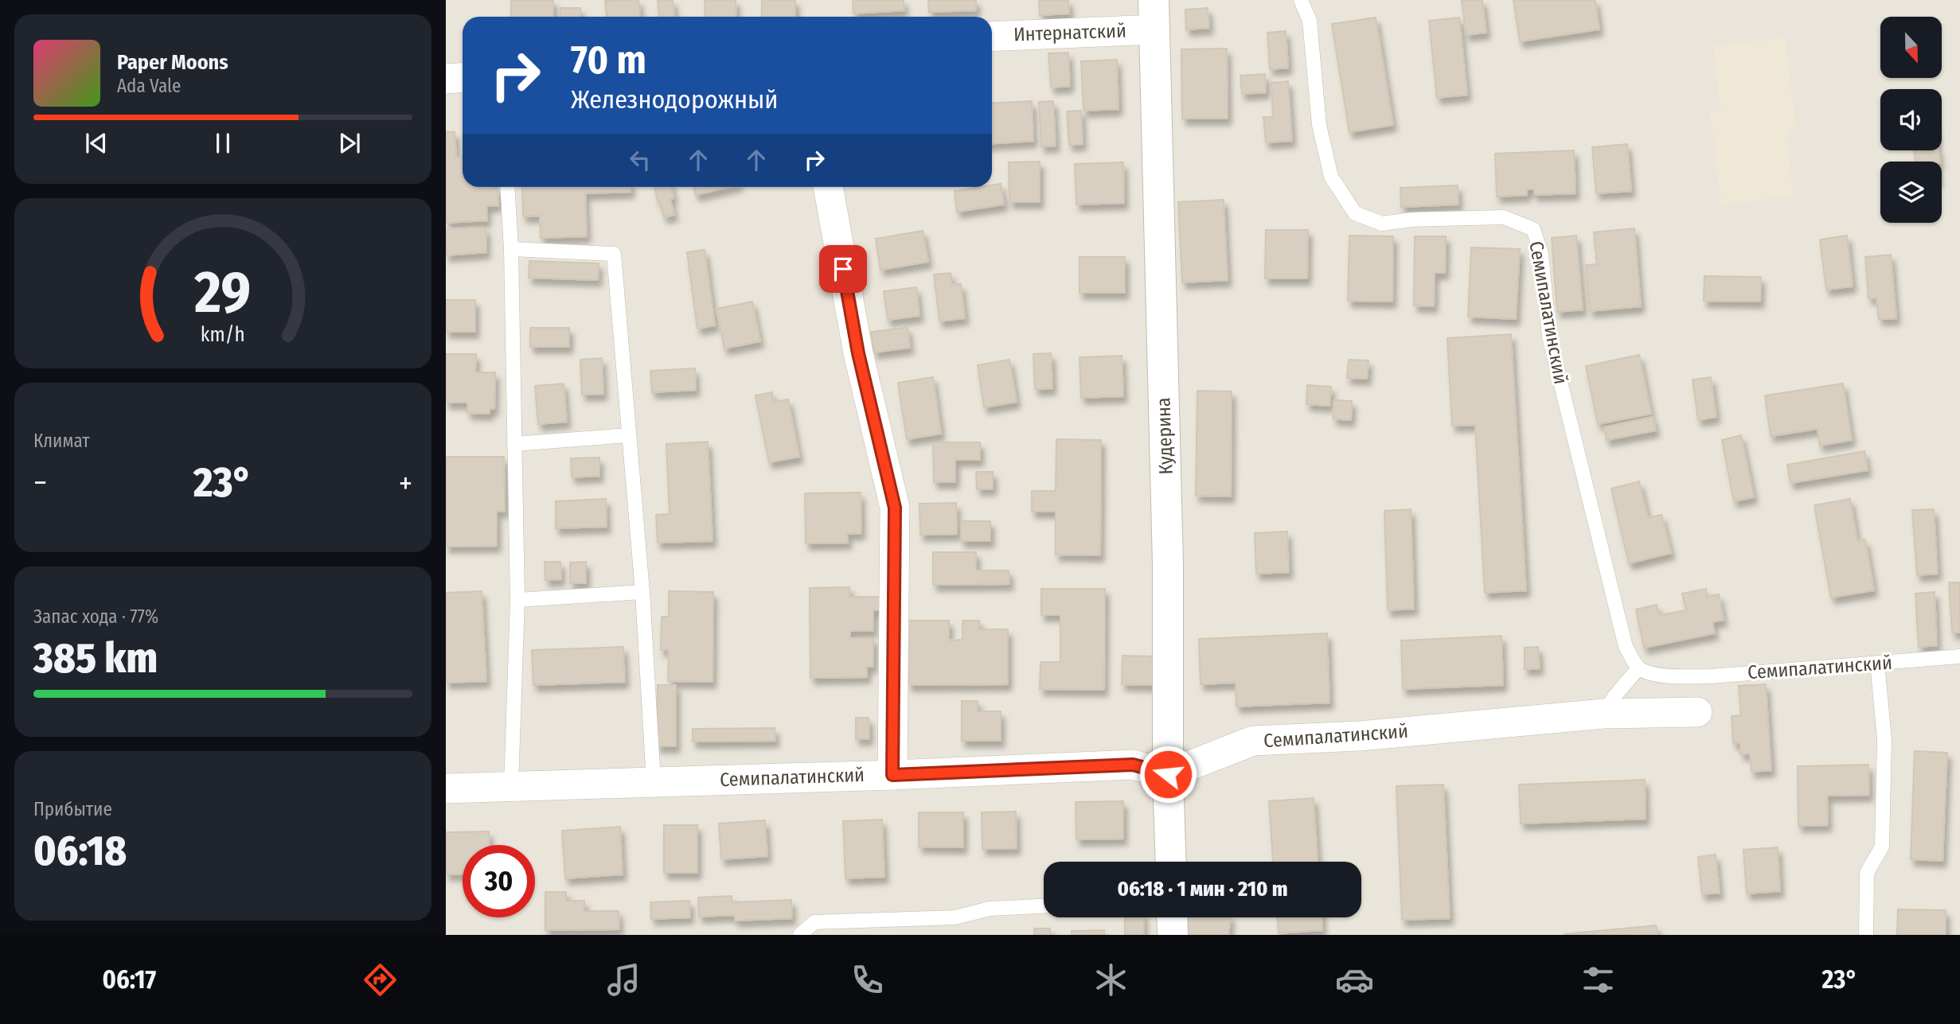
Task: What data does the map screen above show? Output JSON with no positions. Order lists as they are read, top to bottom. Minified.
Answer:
{"streets":{"street":["Интернатский","Семипалатинский","Кудерина"]},"crossings":[["Интернатский","Кудерина"],["Семипалатинский","Кудерина"]],"north":"bottom","page":{"turn":["70 m","Железнодорожный"],"song":["Paper Moons","Ada Vale"],"tile":["Климат",["Запас хода · 77%","385 km"],["Прибытие","06:18"]],"heat":["−","23°","+"],"limit":"30","trip":"06:18 · 1 мин · 210 m","tabs":["06:17","23°"],"gauge":["29","km/h"]}}
